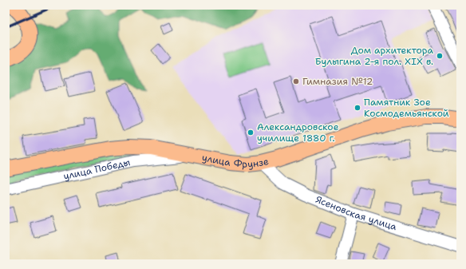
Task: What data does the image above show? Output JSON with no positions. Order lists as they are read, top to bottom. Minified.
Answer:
{"streets":{"main road":["улица Фрунзе"],"street":["улица Победы","Ясеновская улица"]},"crossings":[["улица Фрунзе","улица Победы"],["улица Фрунзе","Ясеновская улица"]],"places":["Дом архитектора Булыгина 2-я пол. XIX в.","Гимназия №12","Памятник Зое Космодемьянской","Александровское училище 1880 г."]}
